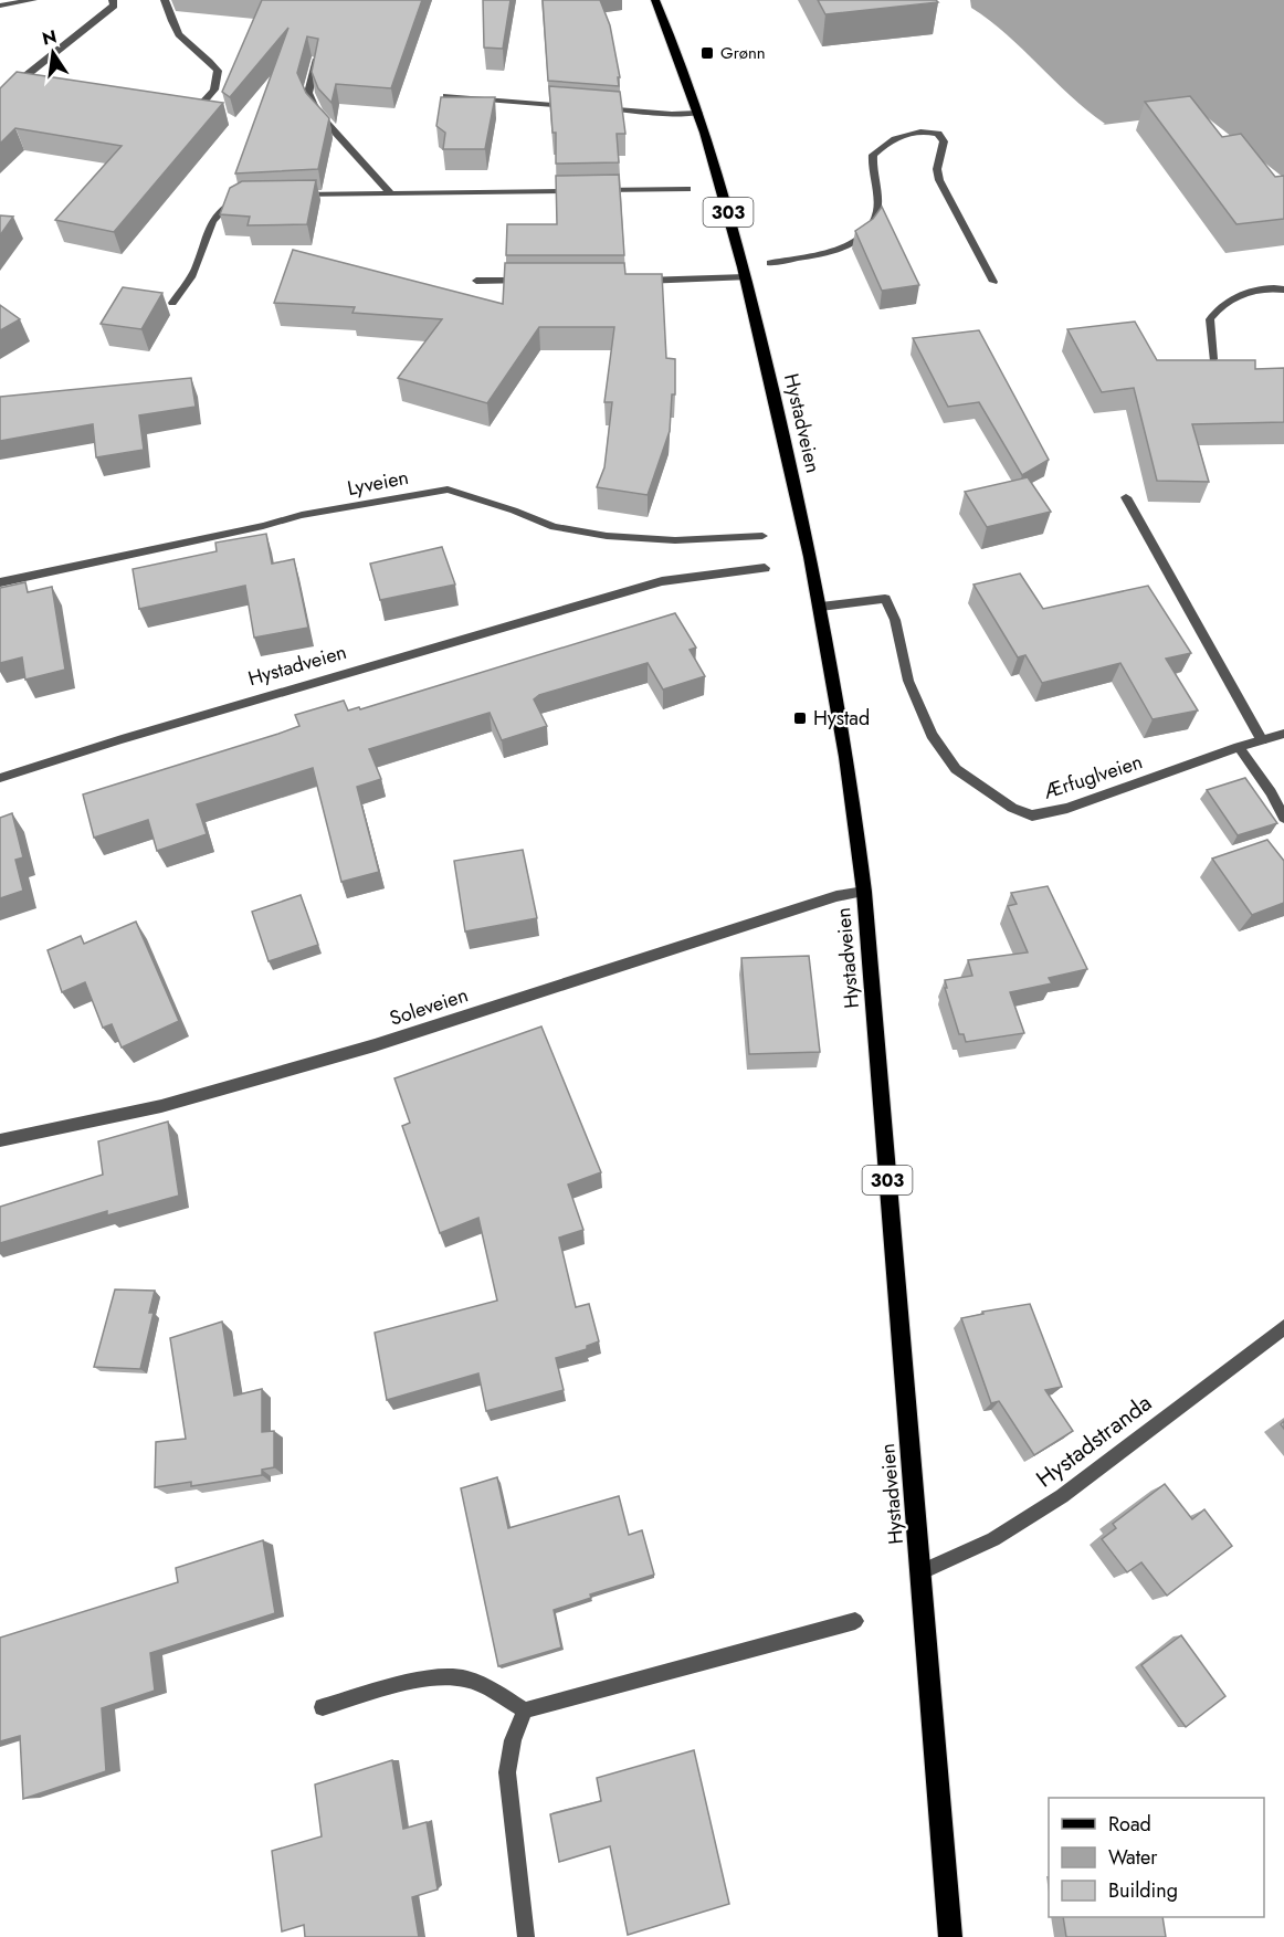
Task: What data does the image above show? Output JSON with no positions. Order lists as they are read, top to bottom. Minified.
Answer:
{"streets":{"main road":["303","Hystadveien"],"street":["Lyveien","Ærfuglveien","Soleveien","Hystadstranda"]},"crossings":[["Hystadveien","Ærfuglveien"],["Hystadveien","Soleveien"],["Hystadveien","Hystadstranda"]],"places":{"transit":["Grønn","Hystad"]},"legend":["Road","Water","Building"],"north":"top"}
